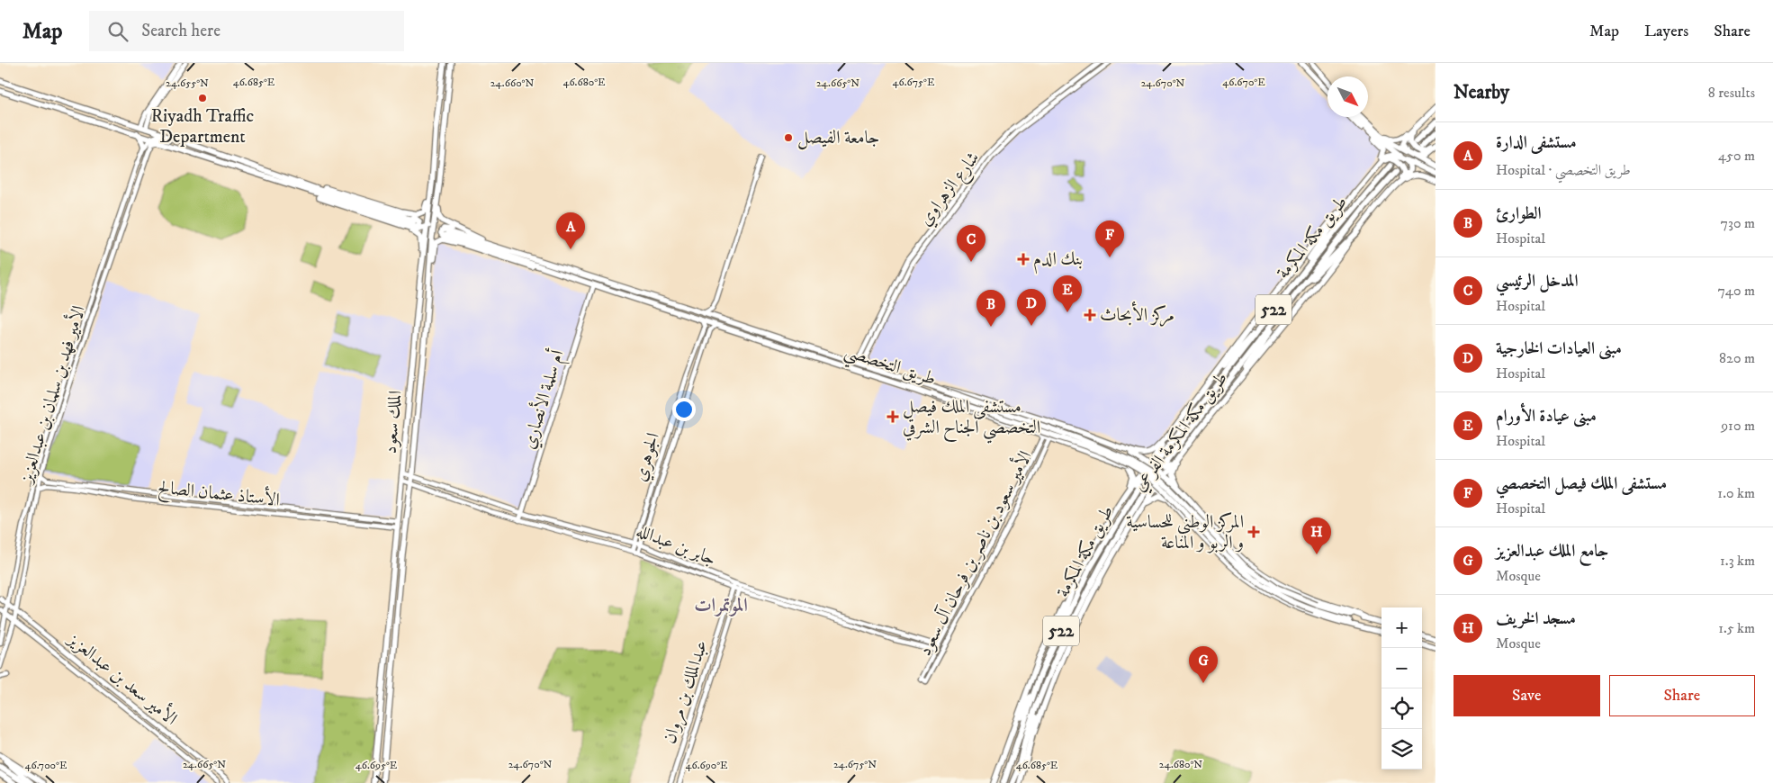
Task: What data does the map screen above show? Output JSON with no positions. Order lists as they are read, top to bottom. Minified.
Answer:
{"streets":{"highway":["طريق مكة المكرمة","522"],"main road":["طريق التخصصي","الملك سعود","طريق مكة المكرمة الفرعي"],"street":["شارع الزهراوي","الأمير فهد بن سلمان بن عبدالعزيز","أم سلمة الأنصاري","الجوهري","الأستاذ عثمان الصالح","جابر بن عبدالله","الأمير سعود بن ناصر بن فرحان آل سعود","الأمير سعد بن عبدالعزيز","عبدالملك بن مروان"]},"crossings":[["شارع الزهراوي","طريق التخصصي"],["طريق التخصصي","الجوهري"],["الأمير فهد بن سلمان بن عبدالعزيز","الأستاذ عثمان الصالح"],["الأمير فهد بن سلمان بن عبدالعزيز","الأمير سعد بن عبدالعزيز"],["أم سلمة الأنصاري","جابر بن عبدالله"],["الملك سعود","الأستاذ عثمان الصالح"],["الملك سعود","جابر بن عبدالله"],["الجوهري","جابر بن عبدالله"],["جابر بن عبدالله","الأمير سعود بن ناصر بن فرحان آل سعود"],["جابر بن عبدالله","عبدالملك بن مروان"]],"districts":["الموتمرات"],"places":{"other":["Riyadh Traffic Department","جامعة الفيصل"],"health":["بنك الدم","مركز الأبحاث","مستشفى الملك فيصل التخصصي الجناح الشرقي","المركز الوطني للحساسية و الربو و المناعة"]},"north":"bottom right","page":{"header":"Map","search":"Search here","nav":["Map","Layers","Share"],"heading":["Nearby","8 results"],"list":[{"mark":"A","name":"مستشفى الدارة","note":"Hospital · طريق التخصصي","value":"450 m"},{"mark":"B","name":"الطوارئ","note":"Hospital","value":"730 m"},{"mark":"C","name":"المدخل الرئيسي","note":"Hospital","value":"740 m"},{"mark":"D","name":"مبنى العيادات الخارجية","note":"Hospital","value":"820 m"},{"mark":"E","name":"مبنى عيادة الأورام","note":"Hospital","value":"910 m"},{"mark":"F","name":"مستشفى الملك فيصل التخصصي","note":"Hospital","value":"1.0 km"},{"mark":"G","name":"جامع الملك عبدالعزيز","note":"Mosque","value":"1.3 km"},{"mark":"H","name":"مسجد الخريف","note":"Mosque","value":"1.5 km"}],"pins":["A","F","C","E","D","B","H","G"],"map_buttons":["+","−"],"buttons":["Save","Share"]},"coordinates":["46.685°E","46.680°E","46.675°E","46.670°E","24.655°N","24.660°N","24.665°N","24.670°N","24.675°N","24.680°N","46.700°E","46.695°E","46.690°E"]}
